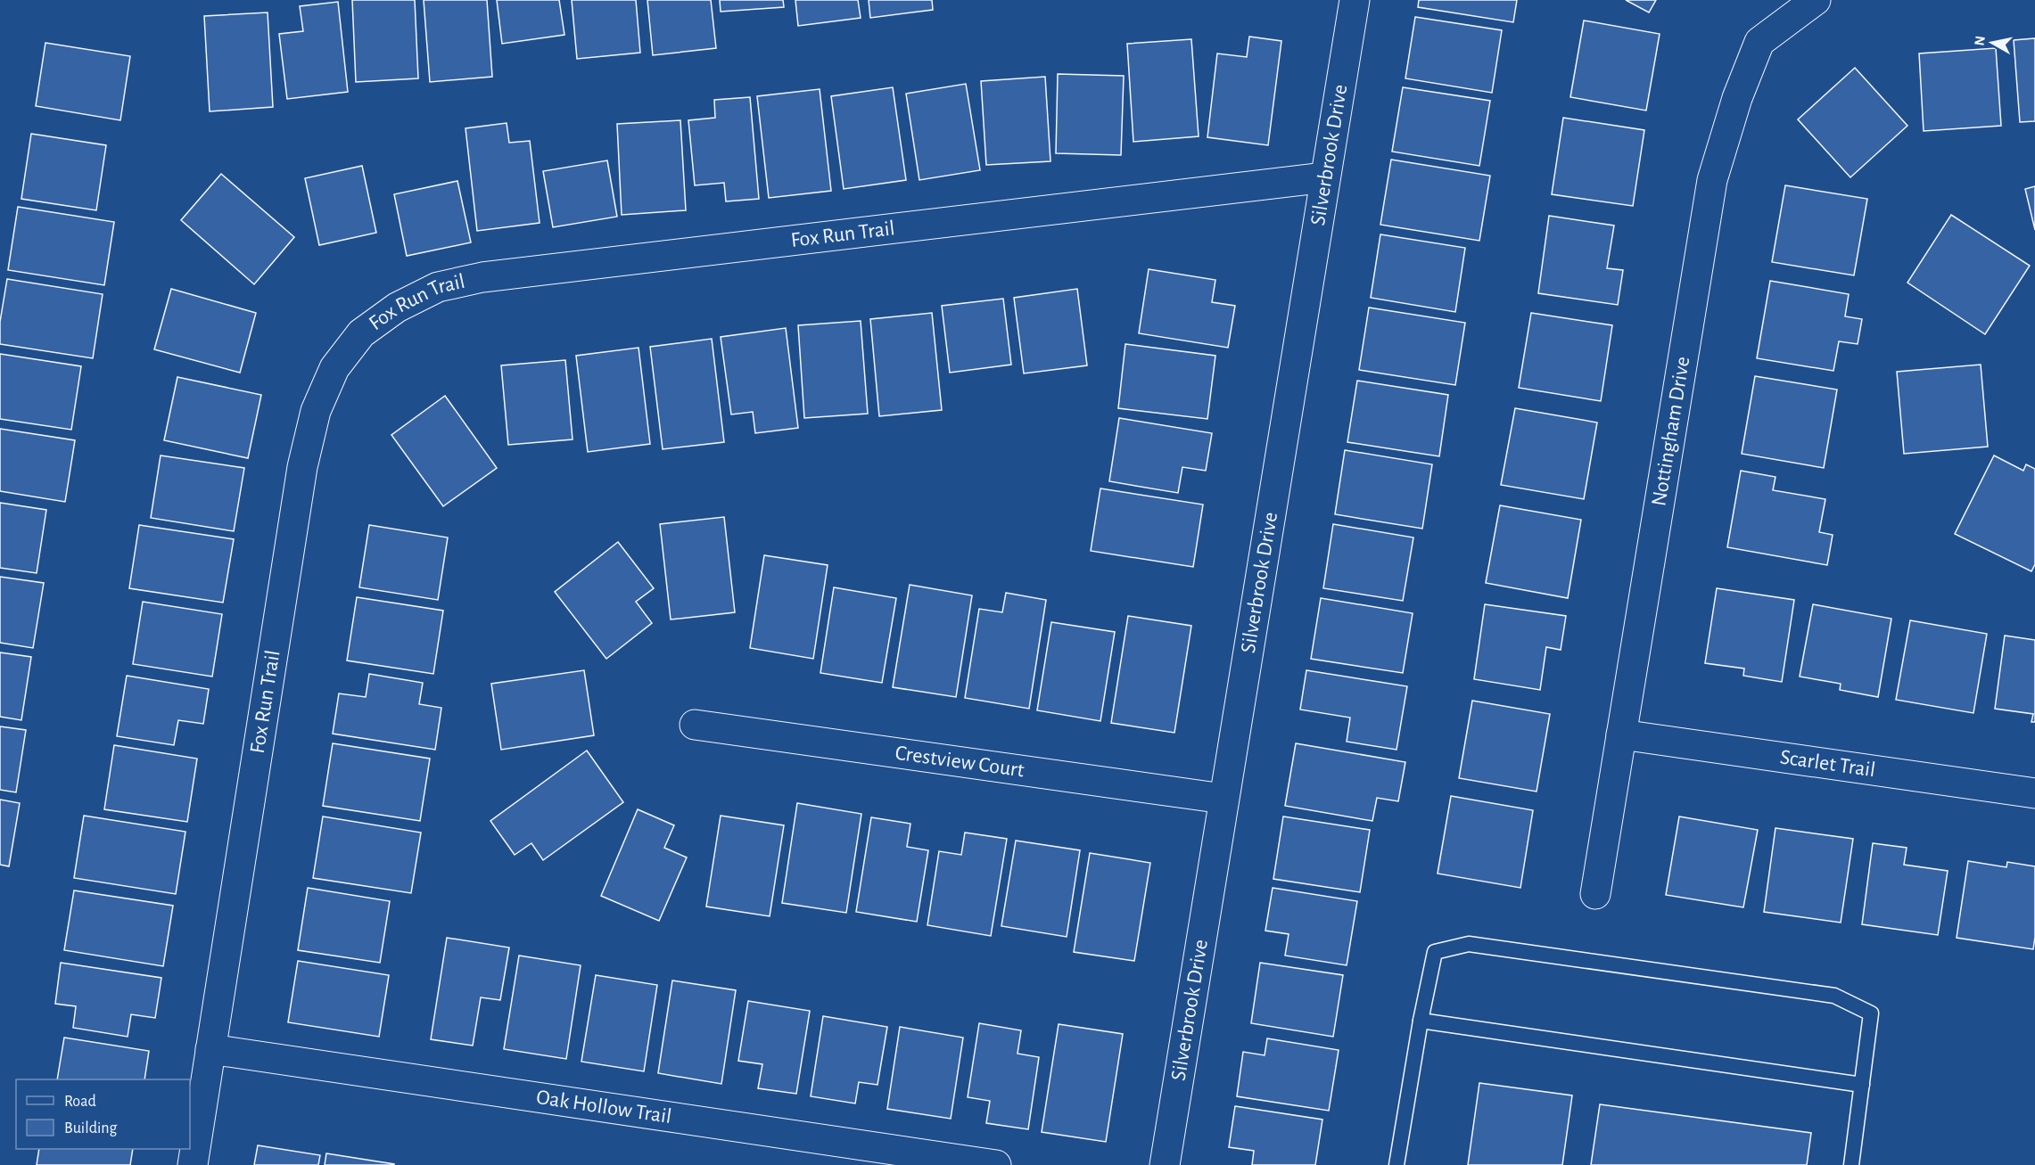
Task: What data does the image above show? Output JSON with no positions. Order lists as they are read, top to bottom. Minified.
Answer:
{"streets":{"street":["Silverbrook Drive","Fox Run Trail","Nottingham Drive","Crestview Court","Scarlet Trail","Oak Hollow Trail"]},"crossings":[["Silverbrook Drive","Fox Run Trail"],["Silverbrook Drive","Crestview Court"],["Fox Run Trail","Oak Hollow Trail"],["Nottingham Drive","Scarlet Trail"]],"legend":["Road","Building"],"north":"left"}
